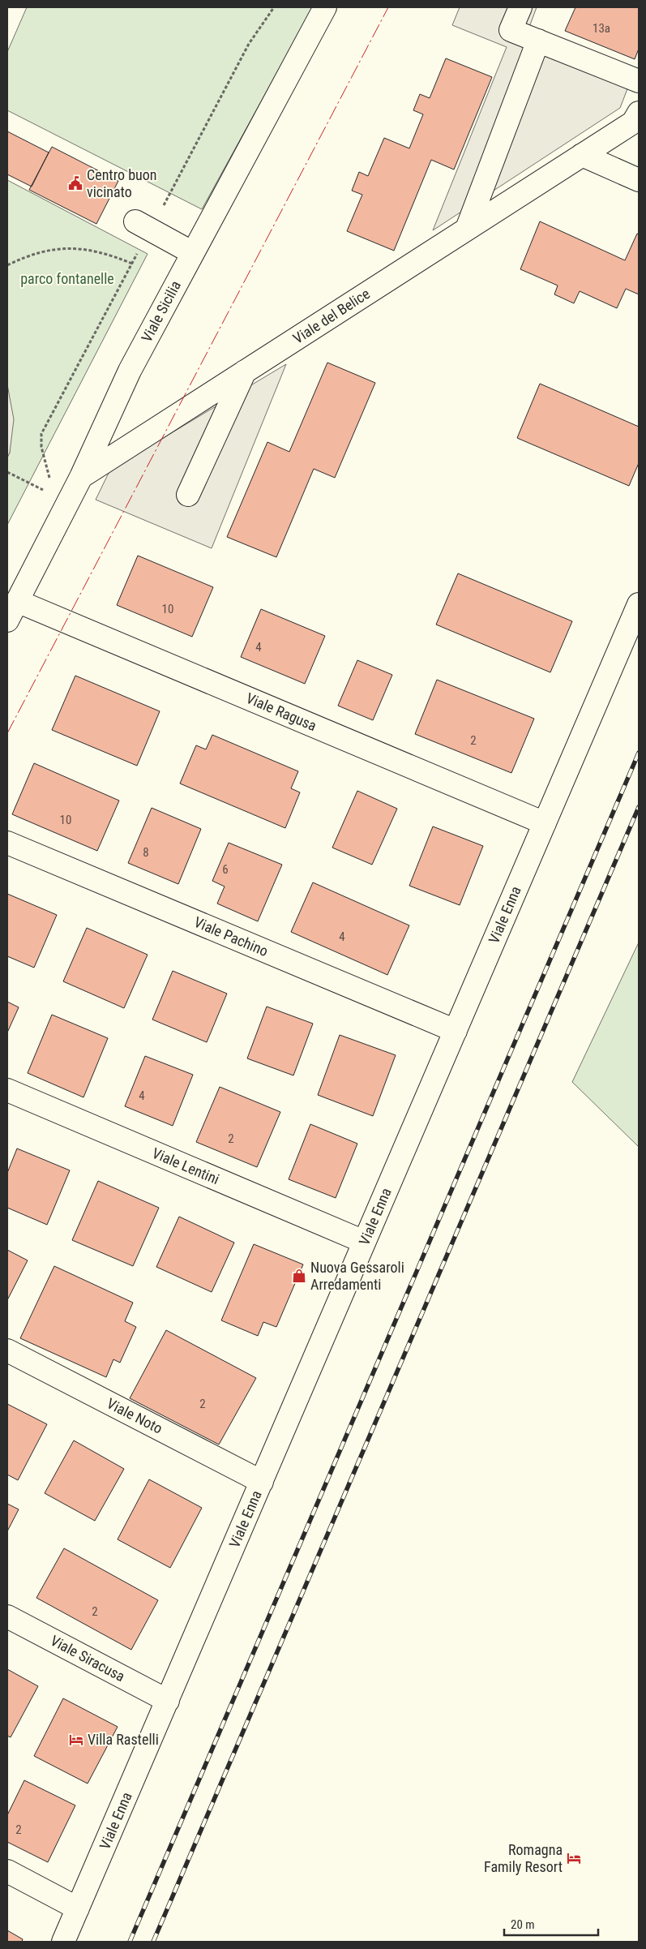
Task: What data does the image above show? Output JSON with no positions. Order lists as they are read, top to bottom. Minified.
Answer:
{"streets":{"street":["Viale Sicilia","Viale del Belice","Viale Ragusa","Viale Enna","Viale Pachino","Viale Lentini","Viale Noto","Viale Siracusa"]},"crossings":[["Viale Sicilia","Viale del Belice"],["Viale Sicilia","Viale Ragusa"],["Viale Ragusa","Viale Enna"],["Viale Enna","Viale Pachino"],["Viale Enna","Viale Lentini"],["Viale Enna","Viale Noto"],["Viale Enna","Viale Siracusa"]],"parks":["parco fontanelle"],"places":{"public building":["Centro buon vicinato"],"shop":["Nuova Gessaroli Arredamenti"],"hotel":["Villa Rastelli","Romagna Family Resort"]},"house_numbers":["13a","10","4","2","10","8","6","4","4","2","2","2","2"],"scale_bar":"20 m"}
